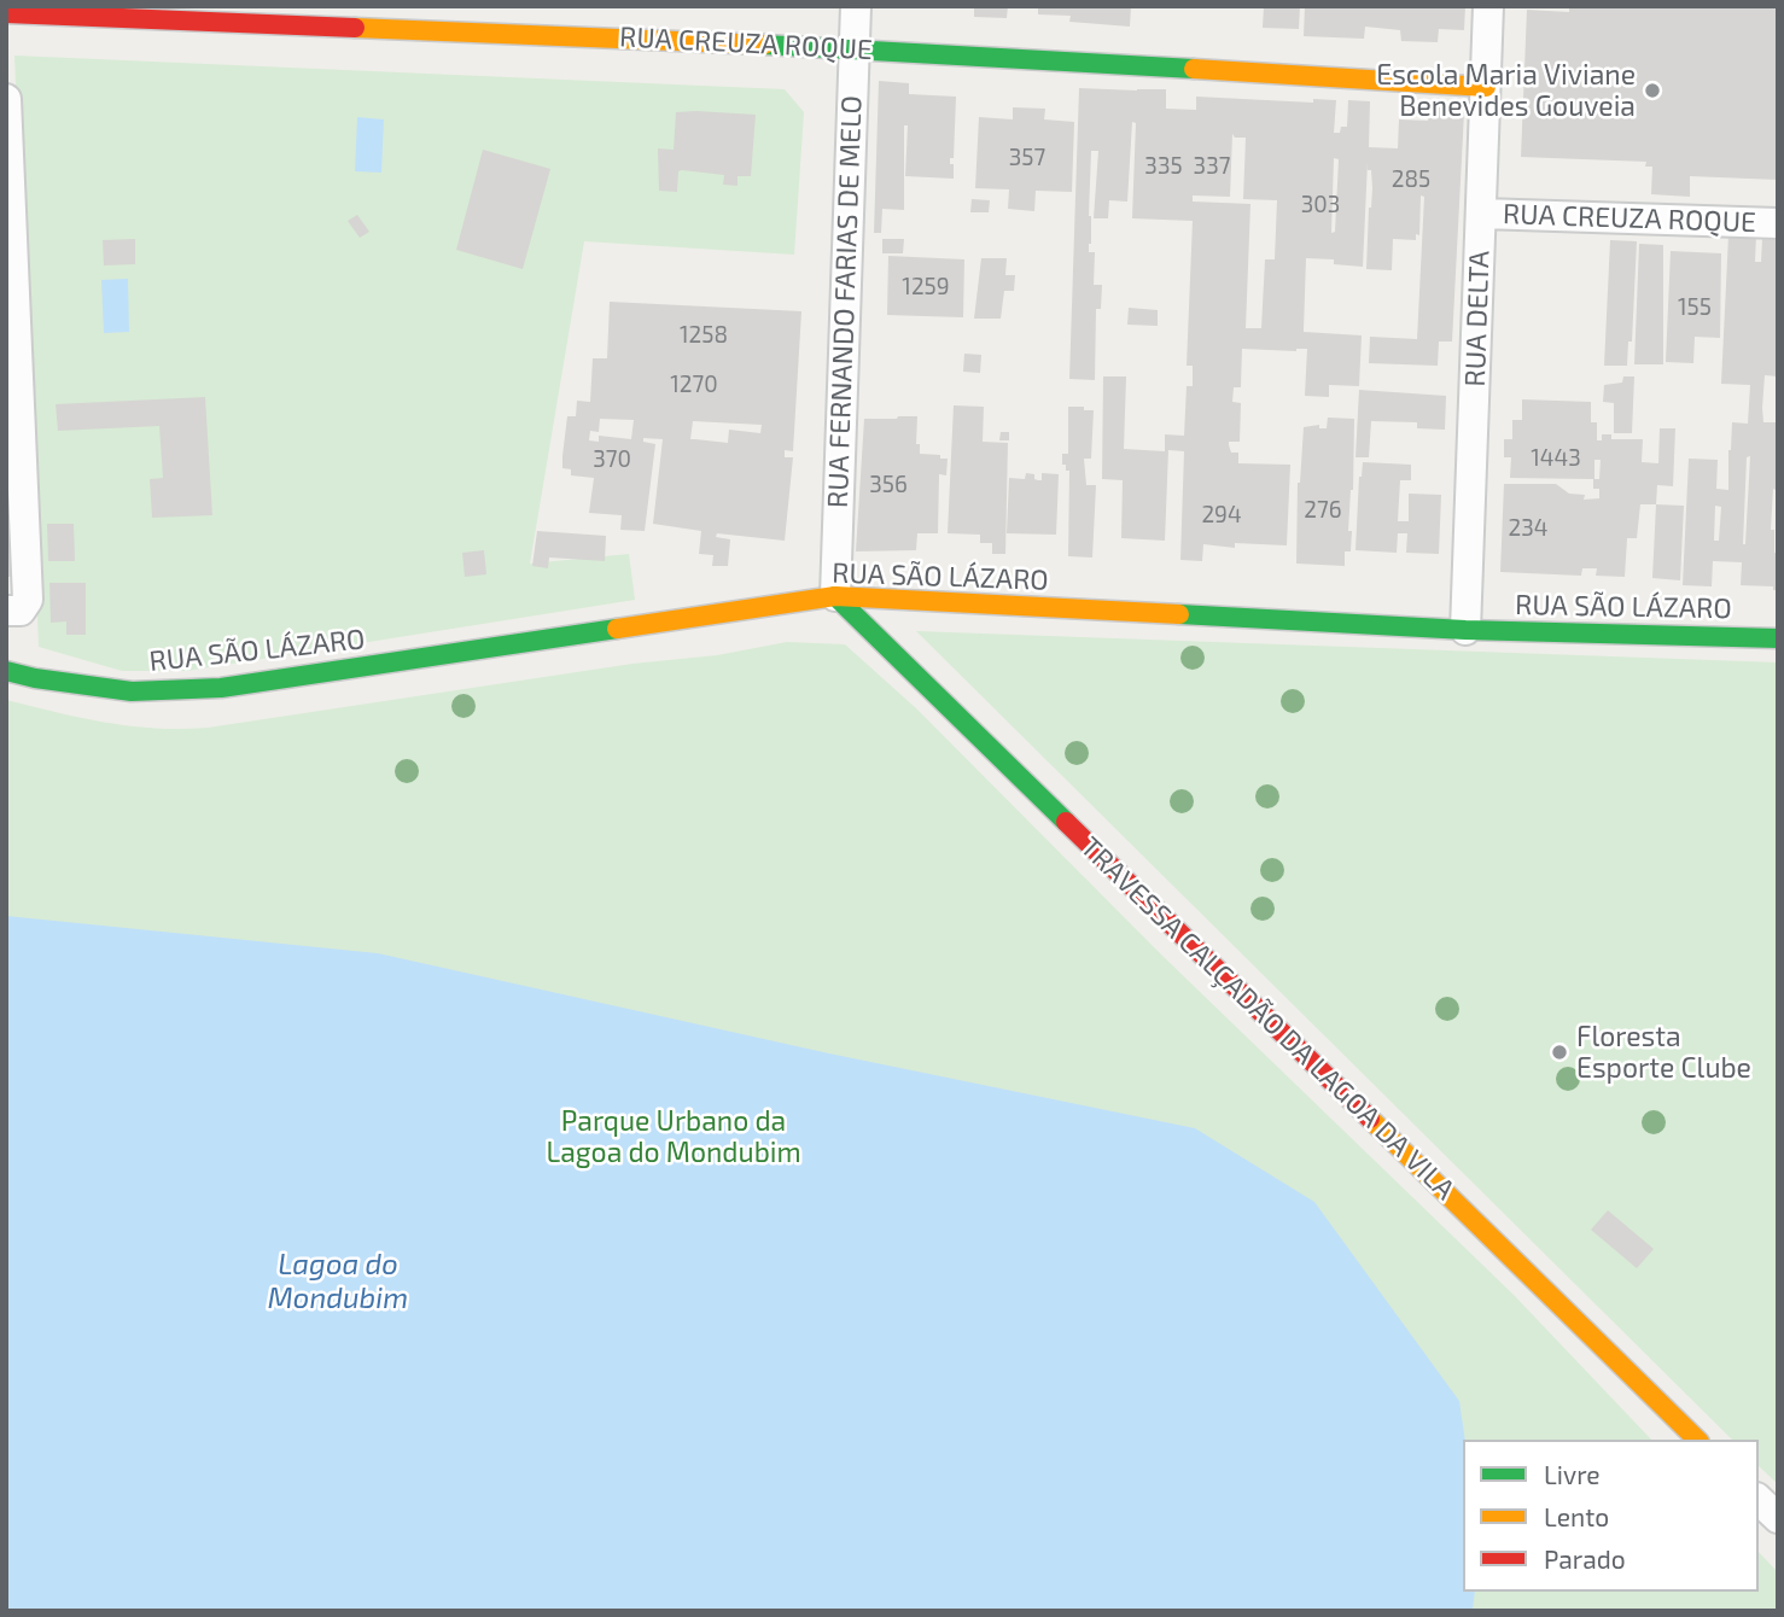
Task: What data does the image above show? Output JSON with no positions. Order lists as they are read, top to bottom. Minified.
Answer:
{"streets":{"street":["RUA CREUZA ROQUE","RUA FERNANDO FARIAS DE MELO","RUA DELTA","RUA SÃO LÁZARO","TRAVESSA CALÇADÃO DA LAGOA DA VILA"]},"crossings":[["RUA CREUZA ROQUE","RUA FERNANDO FARIAS DE MELO"],["RUA CREUZA ROQUE","RUA DELTA"],["RUA FERNANDO FARIAS DE MELO","RUA SÃO LÁZARO"],["RUA FERNANDO FARIAS DE MELO","TRAVESSA CALÇADÃO DA LAGOA DA VILA"],["RUA DELTA","RUA SÃO LÁZARO"],["RUA SÃO LÁZARO","TRAVESSA CALÇADÃO DA LAGOA DA VILA"]],"water":["Lagoa do Mondubim"],"parks":["Parque Urbano da Lagoa do Mondubim"],"places":["Escola Maria Viviane Benevides Gouveia","Floresta Esporte Clube"],"house_numbers":["357","335","337","285","303","1259","155","1258","1270","1443","370","356","276","294","234"],"legend":["Livre","Lento","Parado"]}
